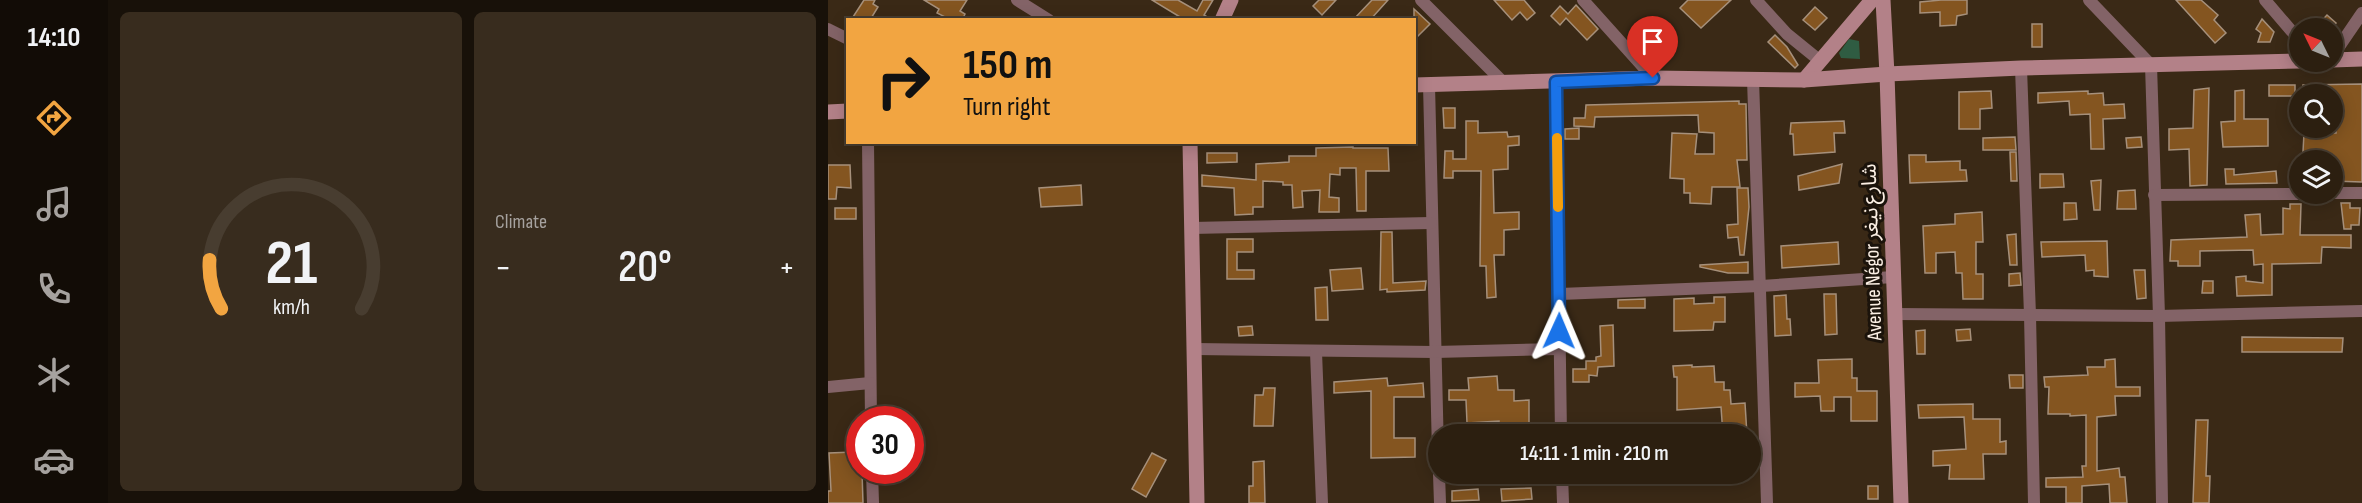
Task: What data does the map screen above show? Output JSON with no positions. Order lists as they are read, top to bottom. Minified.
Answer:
{"streets":{"street":["Avenue Négor شارع نيغر"]},"north":"top left","page":{"tabs":"14:10","tile":"Climate","turn":["150 m","Turn right"],"heat":["−","20°","+"],"limit":"30","trip":"14:11 · 1 min · 210 m","gauge":["21","km/h"]}}
